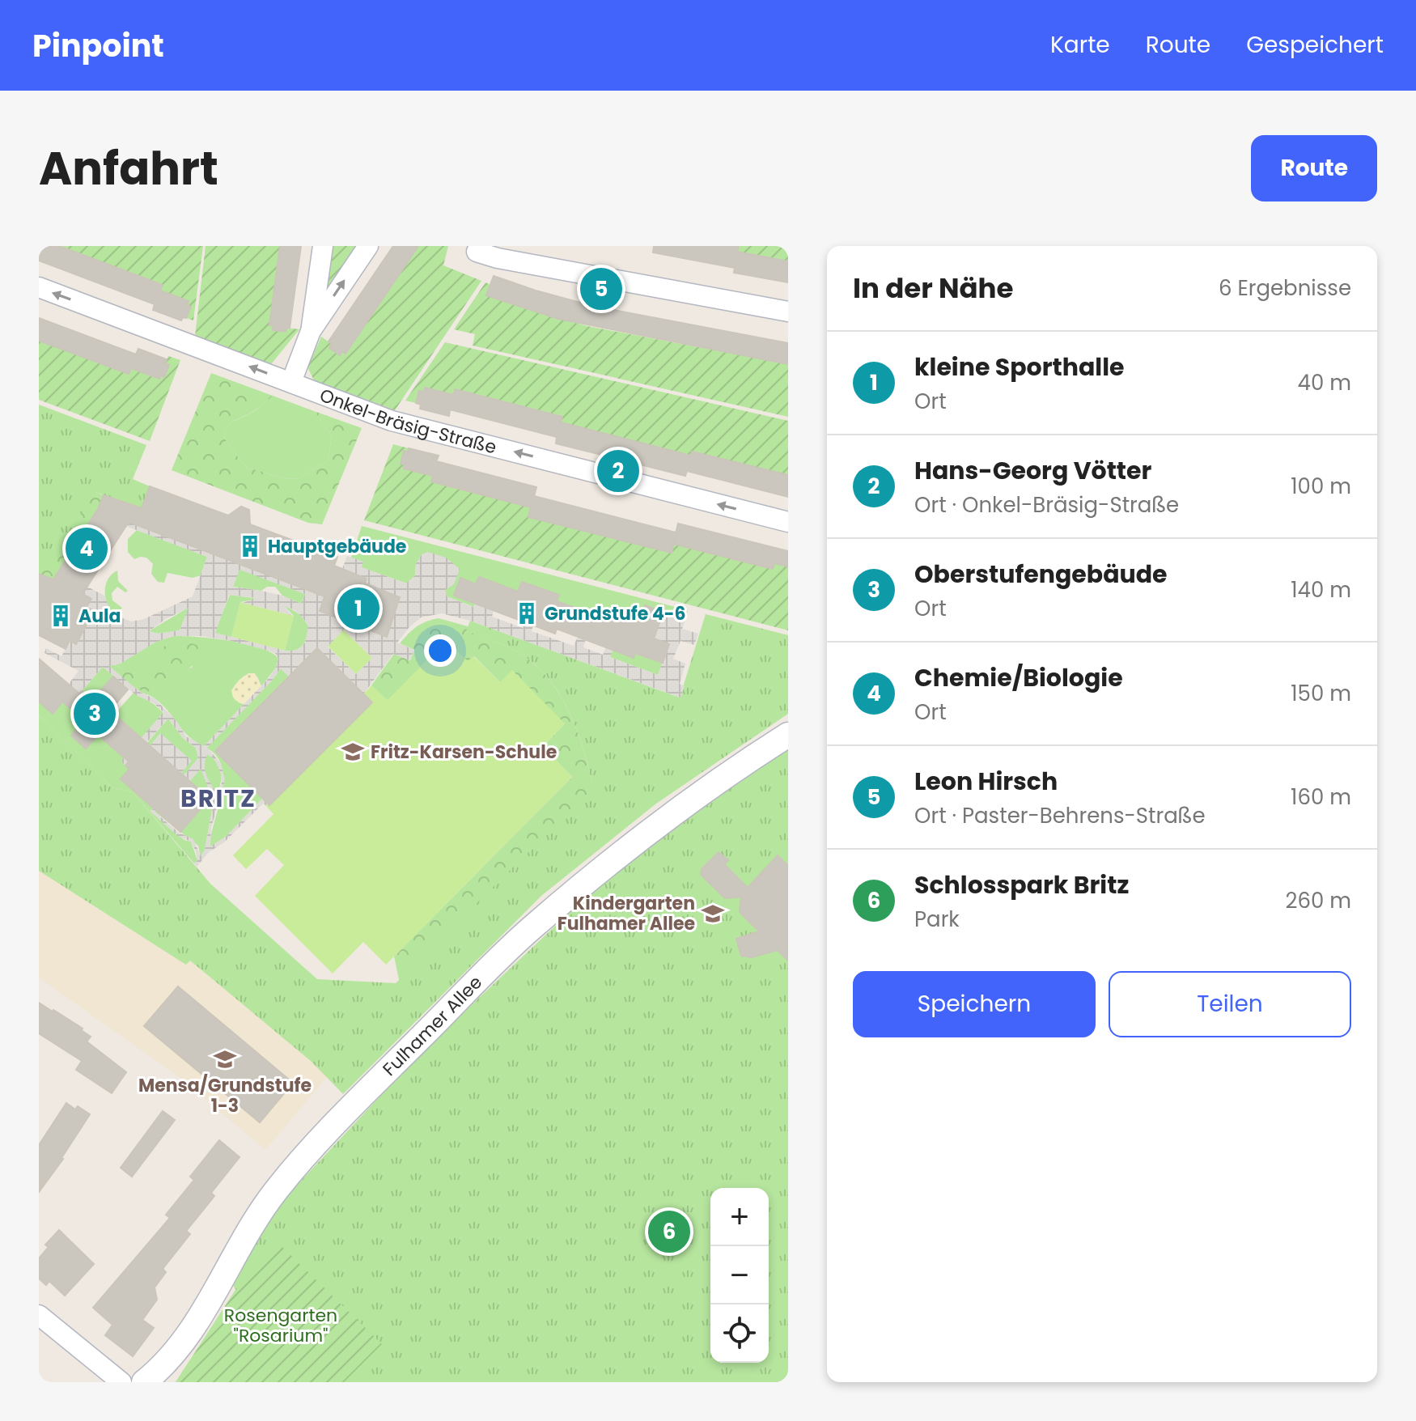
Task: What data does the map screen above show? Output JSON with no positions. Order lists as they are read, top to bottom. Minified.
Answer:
{"streets":{"street":["Onkel-Bräsig-Straße","Fulhamer Allee"]},"one_way":["Onkel-Bräsig-Straße"],"districts":["BRITZ"],"parks":["Rosengarten \"Rosarium\""],"places":{"building":["Hauptgebäude","Grundstufe 4-6","Aula"],"school or university":["Fritz-Karsen-Schule","Kindergarten Fulhamer Allee","Mensa/Grundstufe 1-3"]},"page":{"header":"Pinpoint","nav":["Karte","Route","Gespeichert"],"title":"Anfahrt","buttons":["Route",["Speichern","Teilen"]],"heading":["In der Nähe","6 Ergebnisse"],"pins":["5","2","4","1","3","6"],"list":[{"mark":"1","name":"kleine Sporthalle","note":"Ort","value":"40 m"},{"mark":"2","name":"Hans-Georg Vötter","note":"Ort · Onkel-Bräsig-Straße","value":"100 m"},{"mark":"3","name":"Oberstufengebäude","note":"Ort","value":"140 m"},{"mark":"4","name":"Chemie/Biologie","note":"Ort","value":"150 m"},{"mark":"5","name":"Leon Hirsch","note":"Ort · Paster-Behrens-Straße","value":"160 m"},{"mark":"6","name":"Schlosspark Britz","note":"Park","value":"260 m"}],"map_buttons":["+","−"]}}
